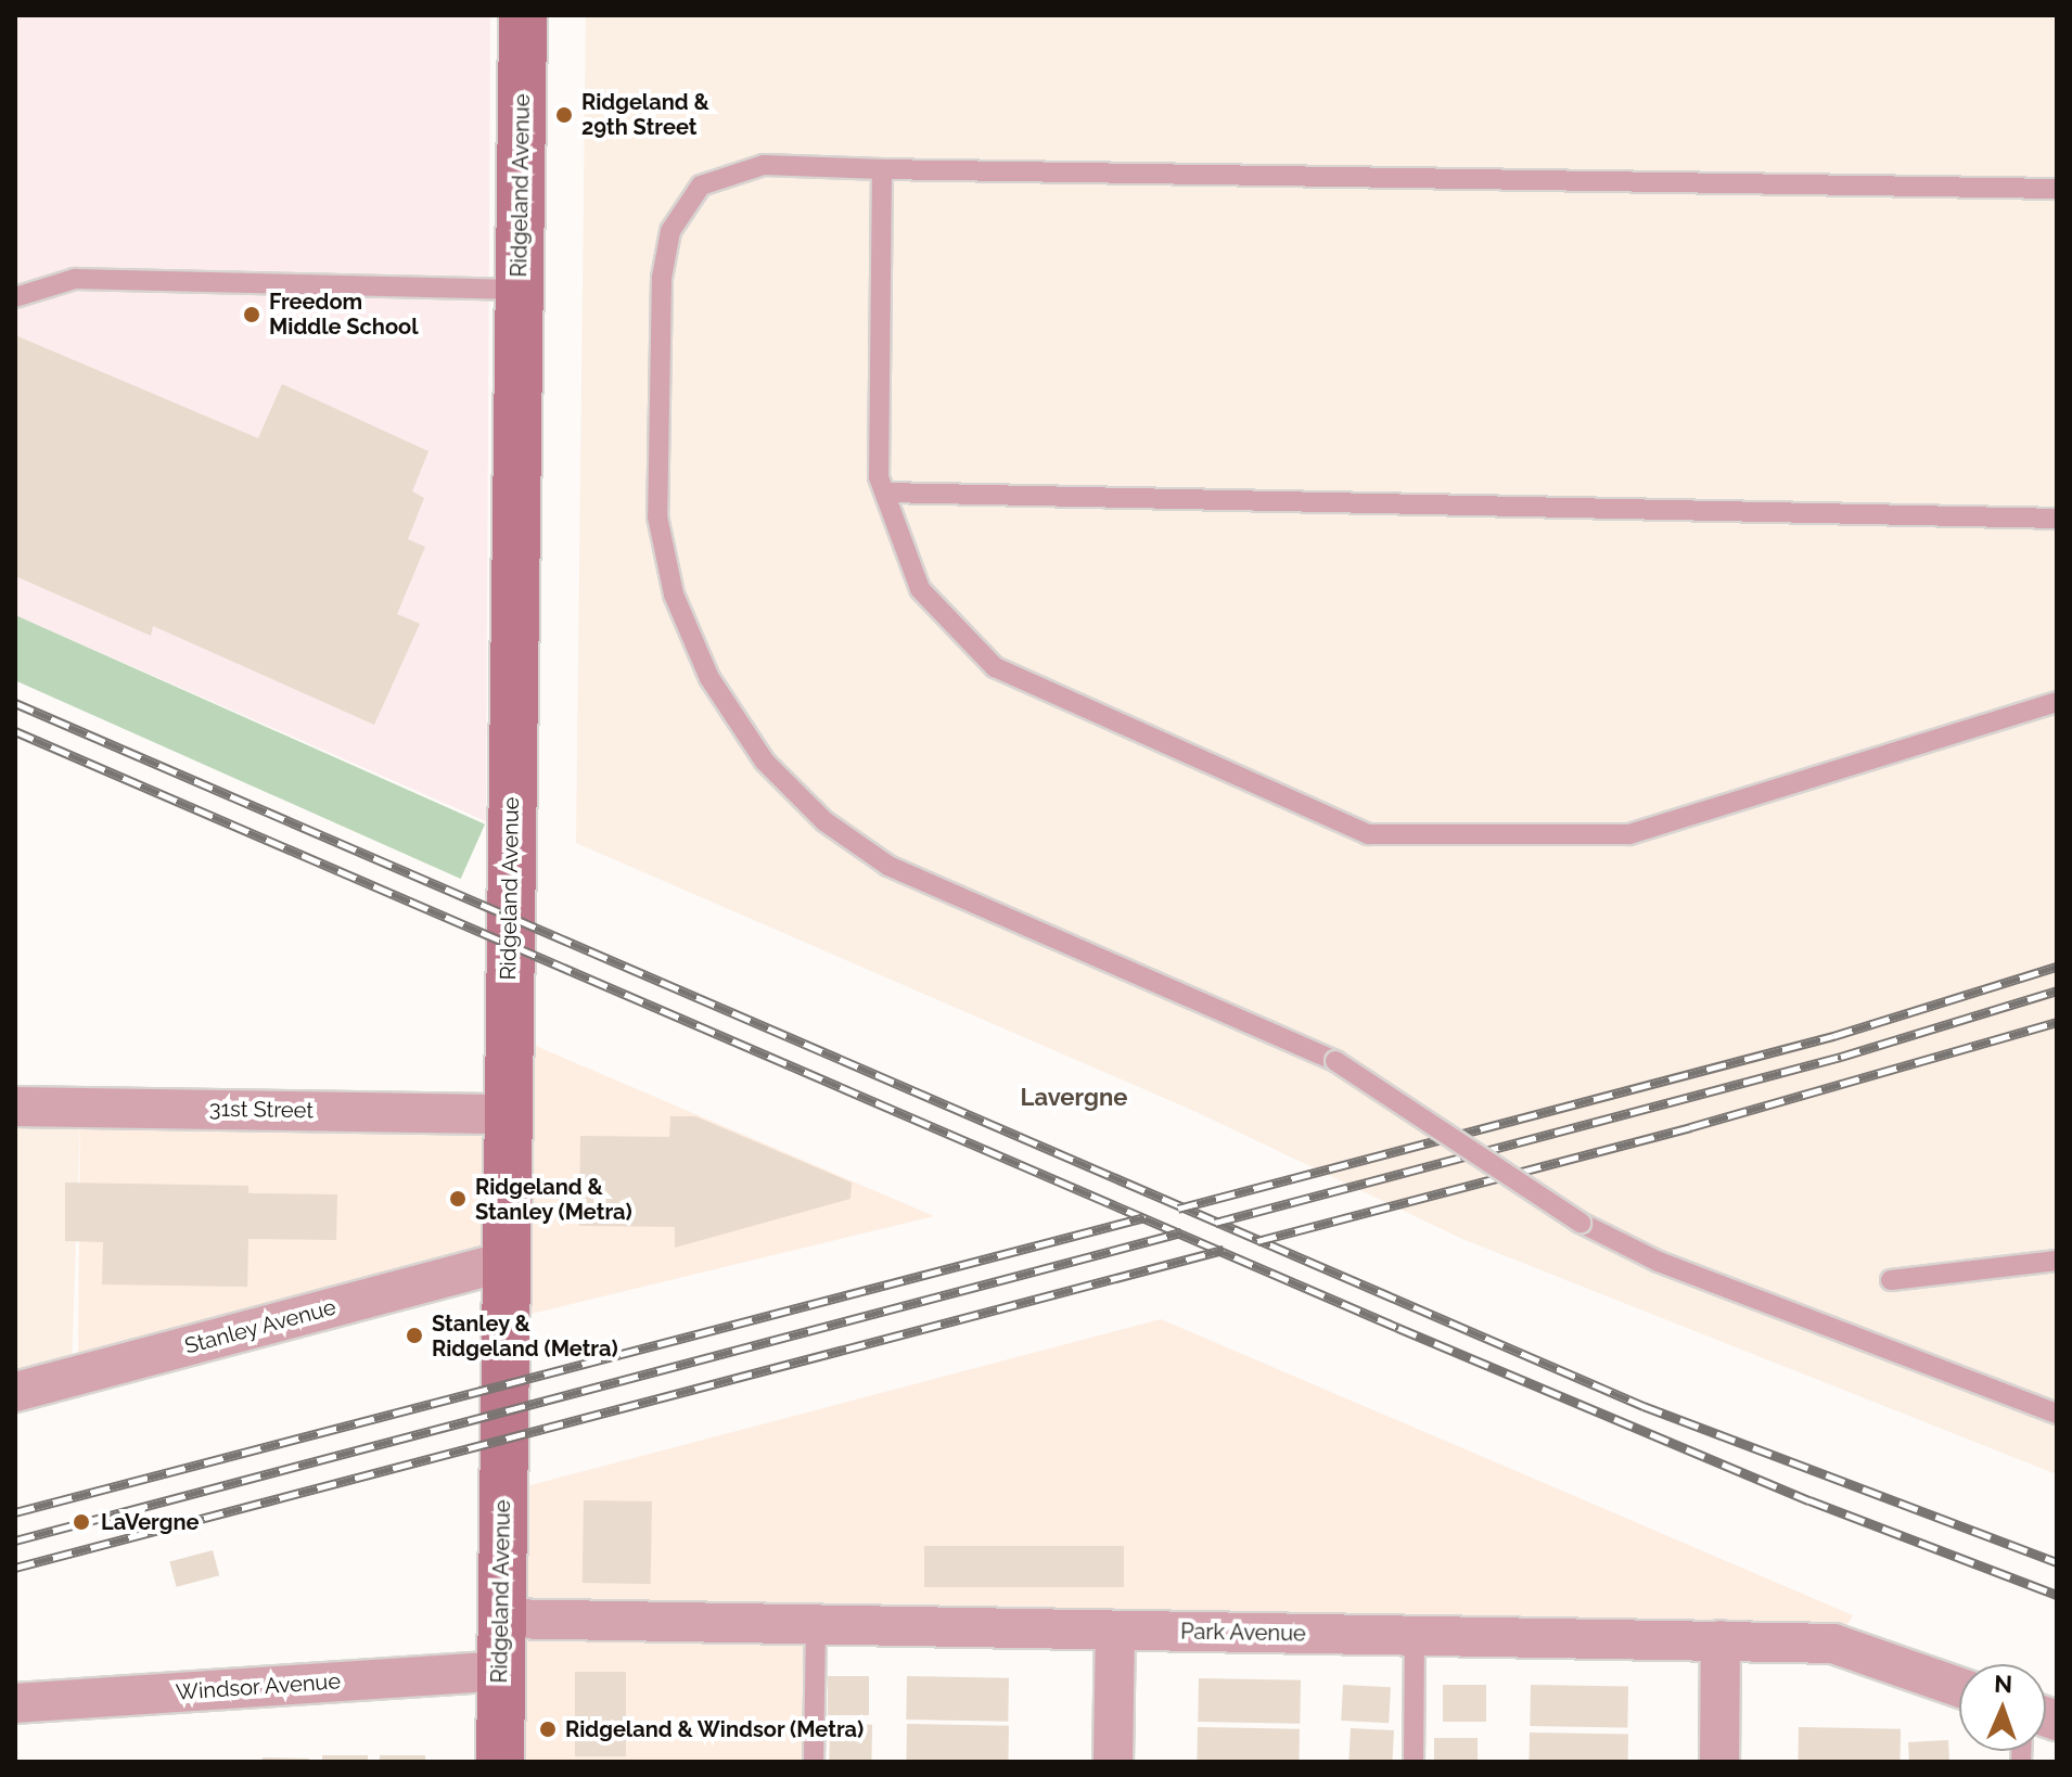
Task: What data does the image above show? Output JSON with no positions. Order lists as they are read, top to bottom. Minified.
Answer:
{"streets":{"street":["Ridgeland Avenue","31st Street","Stanley Avenue","Park Avenue","Windsor Avenue"]},"crossings":[["Ridgeland Avenue","31st Street"],["Ridgeland Avenue","Stanley Avenue"],["Ridgeland Avenue","Park Avenue"],["Ridgeland Avenue","Windsor Avenue"]],"districts":["Lavergne"],"places":["Ridgeland & 29th Street","Freedom Middle School","Ridgeland & Stanley (Metra)","Stanley & Ridgeland (Metra)","LaVergne","Ridgeland & Windsor (Metra)"],"north":"top"}
